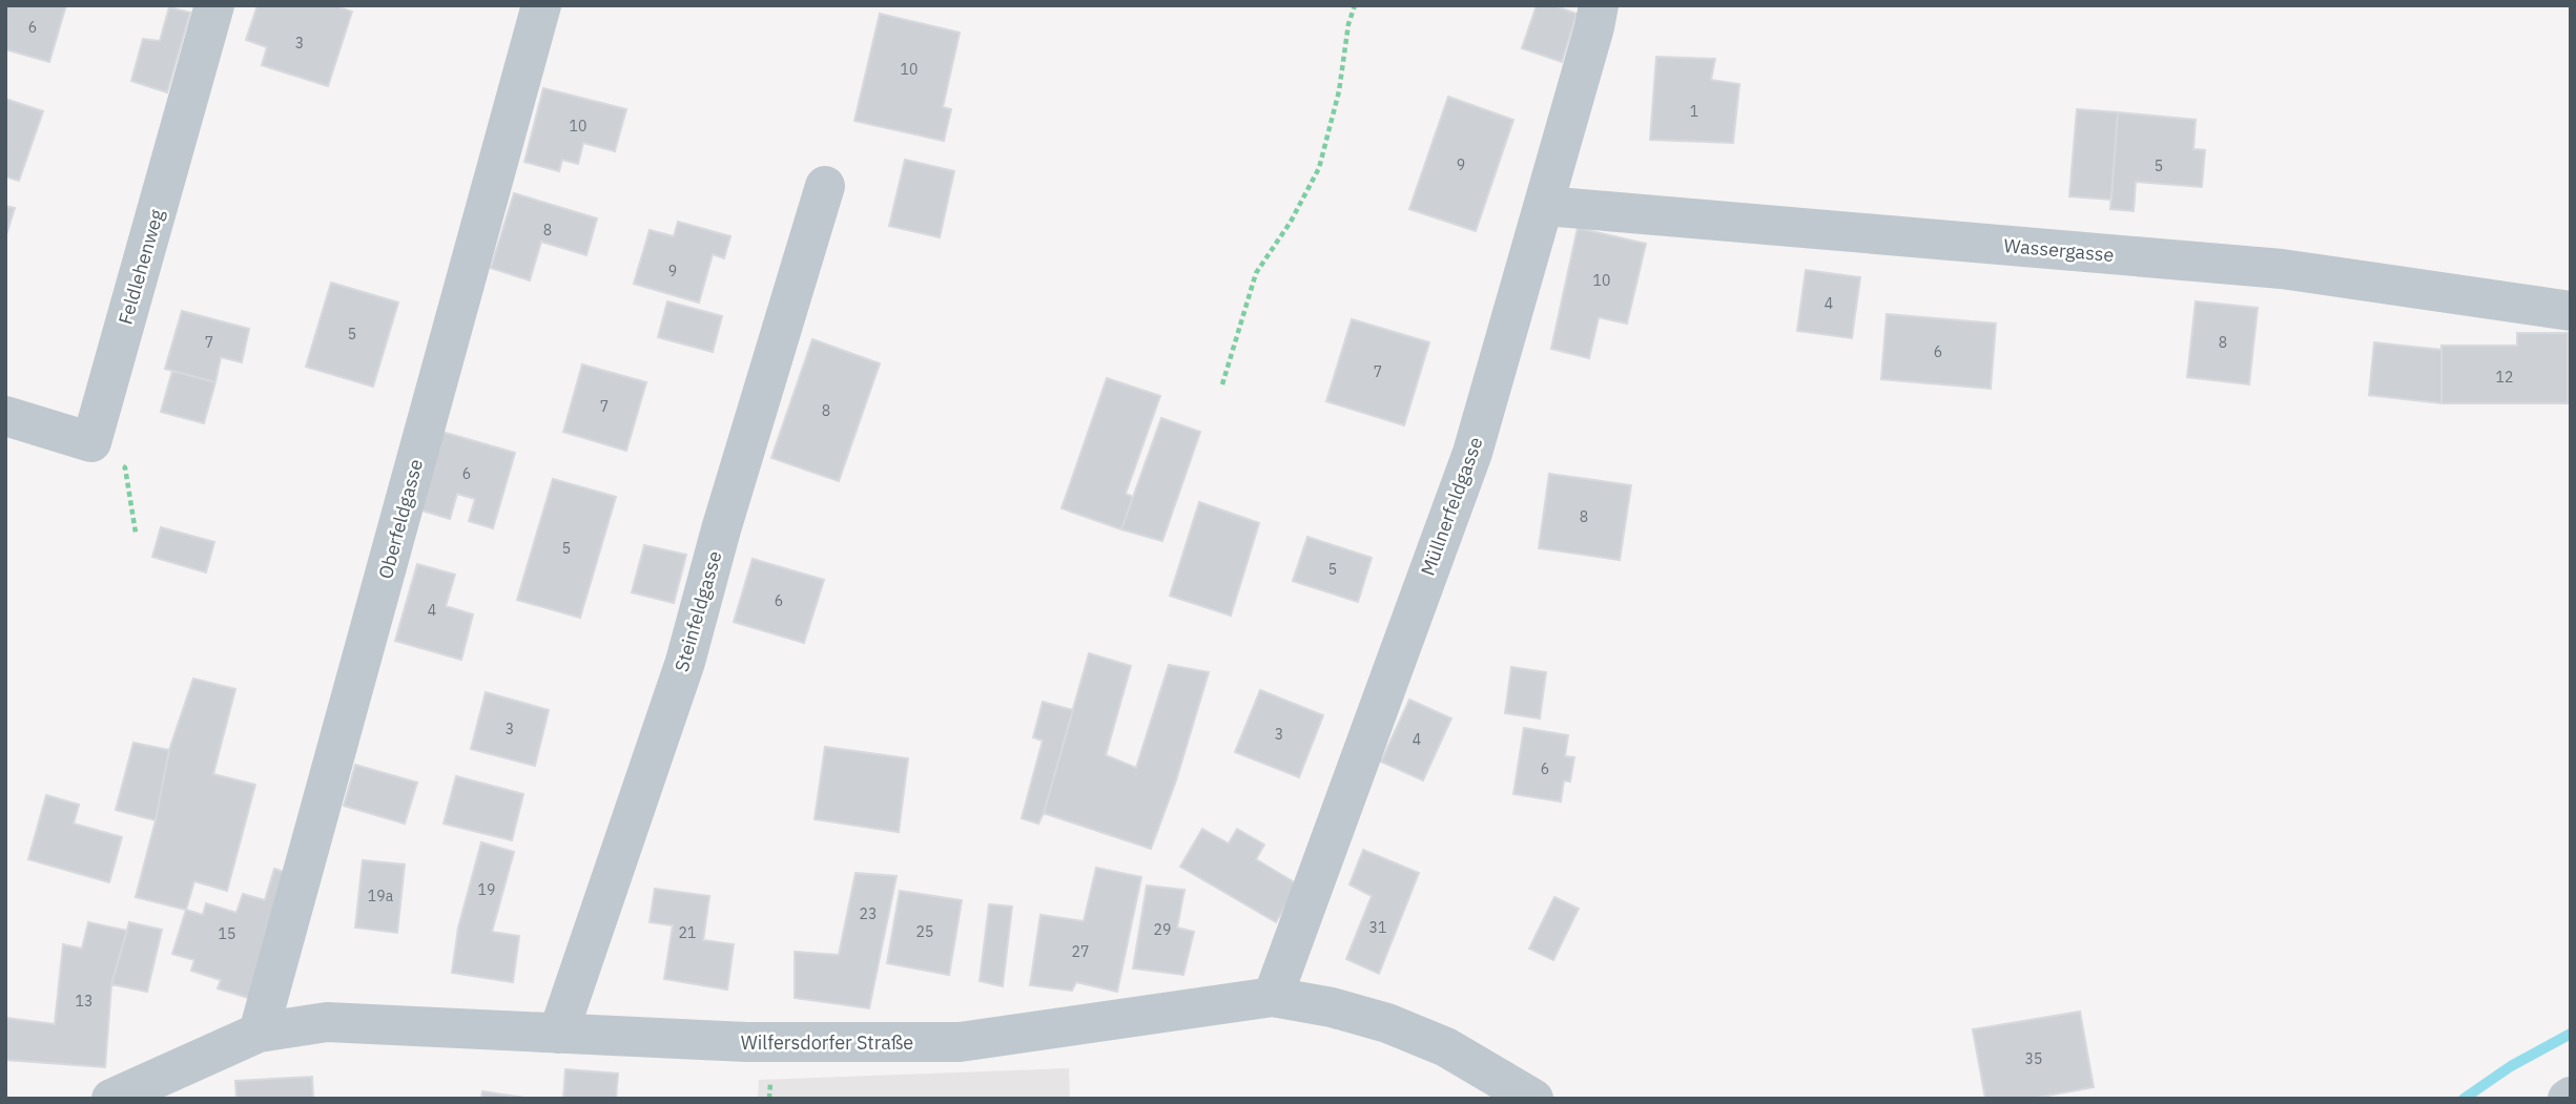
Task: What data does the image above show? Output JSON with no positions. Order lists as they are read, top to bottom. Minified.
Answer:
{"streets":{"street":["Wassergasse","Feldlehenweg","Müllnerfeldgasse","Oberfeldgasse","Steinfeldgasse","Wilfersdorfer Straße"]},"crossings":[["Wassergasse","Müllnerfeldgasse"],["Müllnerfeldgasse","Wilfersdorfer Straße"],["Oberfeldgasse","Wilfersdorfer Straße"],["Steinfeldgasse","Wilfersdorfer Straße"]],"house_numbers":["6","3","10","1","10","9","5","8","9","10","4","5","7","8","6","7","12","7","8","6","8","5","5","6","4","3","3","4","6","19","19a","23","31","29","25","21","15","27","13","35"]}
